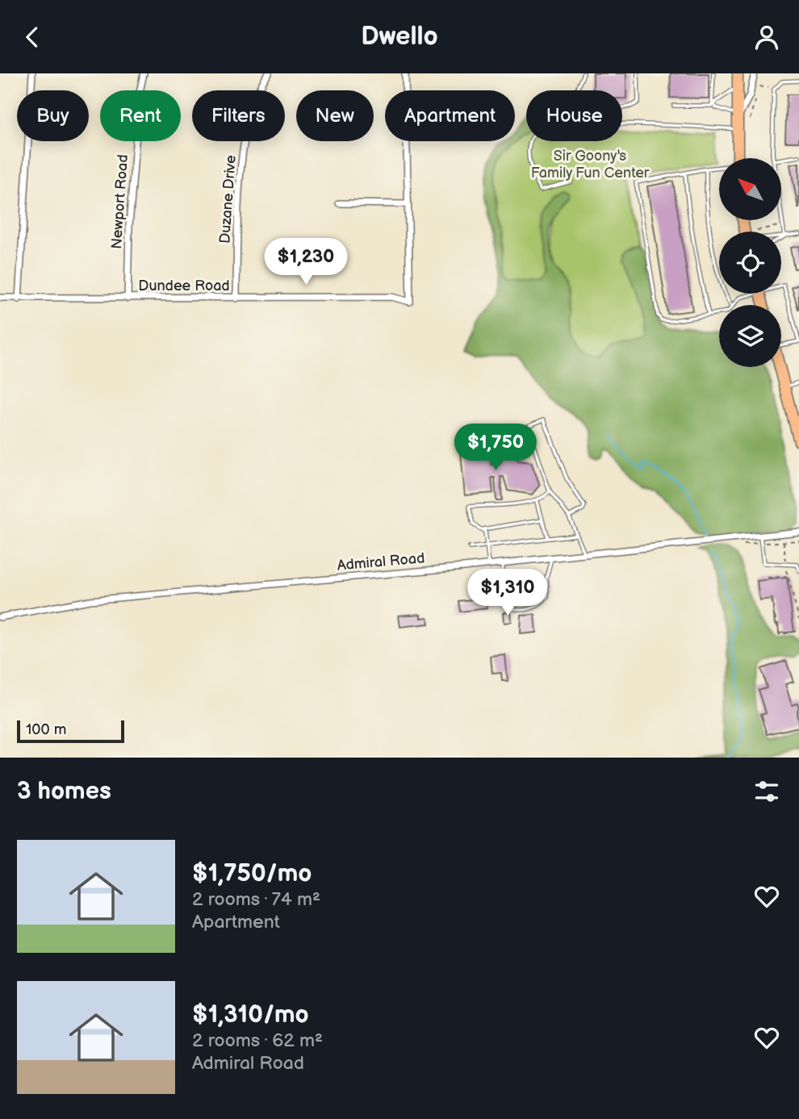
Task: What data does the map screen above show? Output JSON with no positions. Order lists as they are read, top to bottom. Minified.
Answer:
{"streets":{"street":["Duzane Drive","Newport Road","Dundee Road","Admiral Road"]},"crossings":[["Duzane Drive","Dundee Road"],["Newport Road","Dundee Road"]],"parks":["Sir Goony's Family Fun Center"],"scale_bar":"100 m","north":"top left","page":{"header":"Dwello","chip":["Buy","Rent","Filters","New","Apartment","House"],"price":["$1,230","$1,750","$1,310"],"scale":"100 m","heading":"3 homes","list":[{"name":"$1,750/mo","note":"2 rooms · 74 m² · Apartment"},{"name":"$1,310/mo","note":"2 rooms · 62 m² · Admiral Road"}]}}
